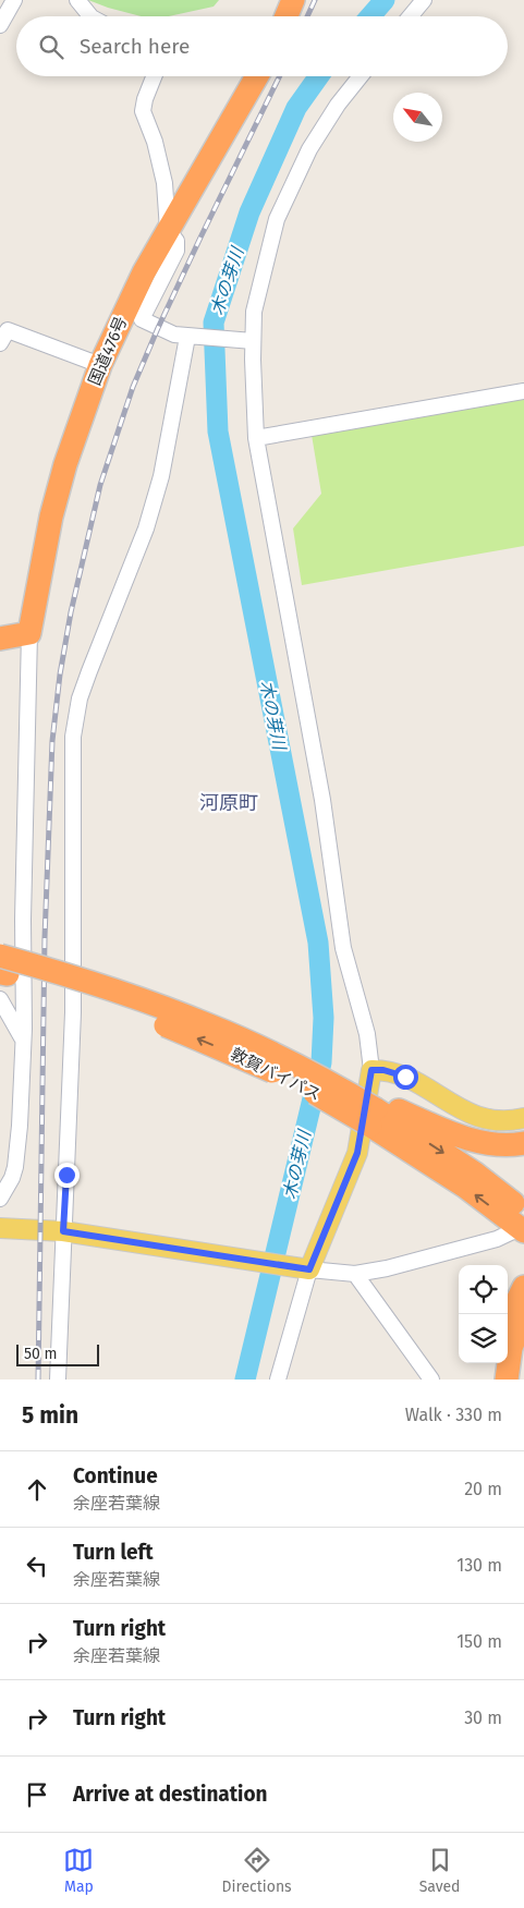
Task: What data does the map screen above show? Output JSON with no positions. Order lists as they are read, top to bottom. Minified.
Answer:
{"streets":{"highway":["国道476号","敦賀バイパス"]},"districts":["河原町"],"water":["木の芽川"],"scale_bar":"50 m","north":"top left","page":{"search":"Search here","scale":"50 m","heading":["5 min","Walk · 330 m"],"list":[["Continue","余座若葉線","20 m"],["Turn left","余座若葉線","130 m"],["Turn right","余座若葉線","150 m"],["Turn right","30 m"],"Arrive at destination"],"nav":["Map","Directions","Saved"]}}
